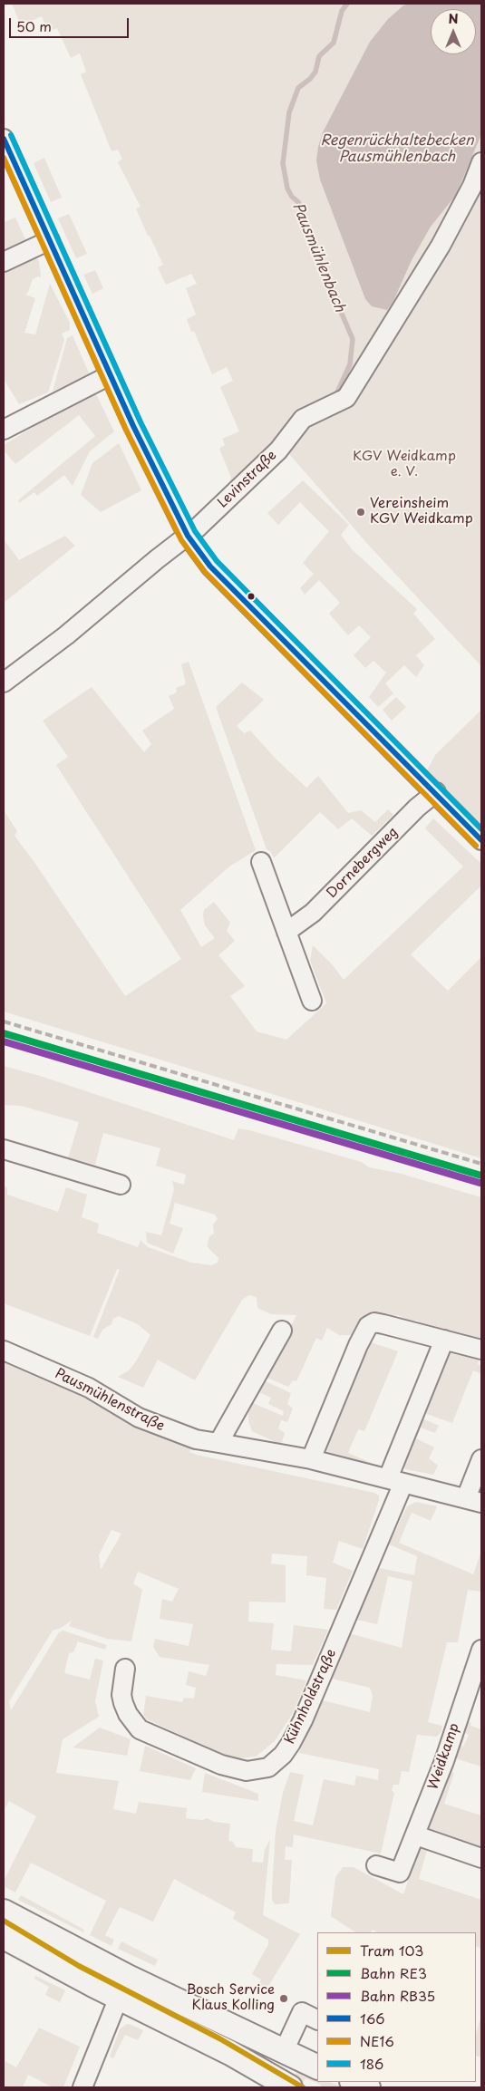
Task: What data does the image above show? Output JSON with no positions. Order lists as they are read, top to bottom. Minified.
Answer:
{"streets":{"street":["Levinstraße","Dornebergweg","Pausmühlenstraße","Kühnholdstraße","Weidkamp"]},"crossings":[["Pausmühlenstraße","Kühnholdstraße"]],"water":["Regenrückhaltebecken Pausmühlenbach","Pausmühlenbach"],"parks":["KGV Weidkamp e. V."],"places":["Vereinsheim KGV Weidkamp","Bosch Service Klaus Kolling"],"lines":["transit line 186","transit line 166","transit line NE16","rail line RE3","rail line RB35","tram line 103"],"legend":["Tram 103","Bahn RE3","Bahn RB35","166","NE16","186"],"scale_bar":"50 m","north":"top"}
